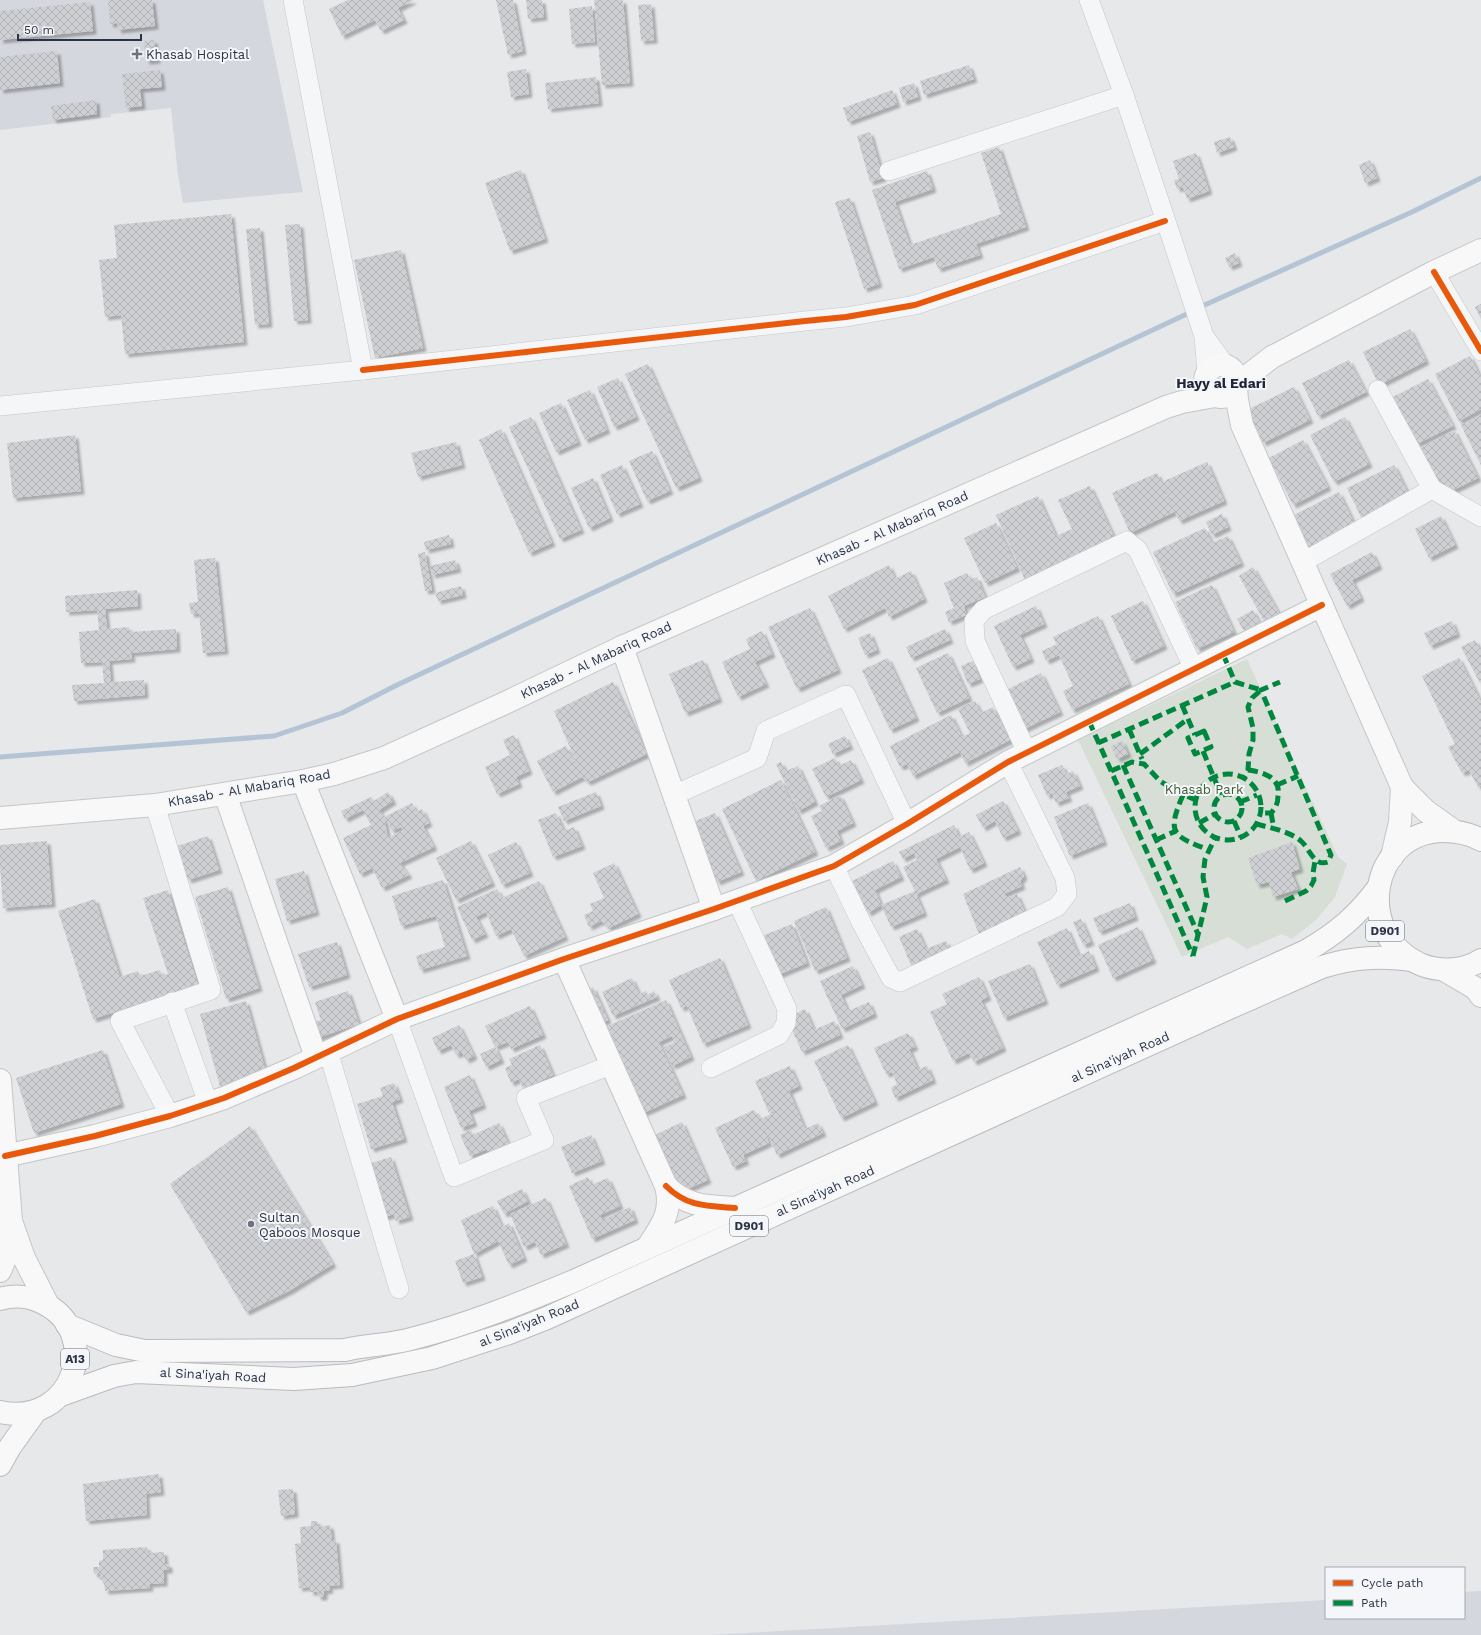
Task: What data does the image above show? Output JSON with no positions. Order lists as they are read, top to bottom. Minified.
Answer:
{"streets":{"main road":["Khasab - Al Mabariq Road","D901","al Sina'iyah Road","A13"]},"crossings":[["D901","al Sina'iyah Road"],["al Sina'iyah Road","A13"]],"districts":["Hayy al Edari"],"parks":["Khasab Park"],"places":{"health":["Khasab Hospital"],"other":["Sultan Qaboos Mosque"]},"legend":["Cycle path","Path"],"scale_bar":"50 m"}
